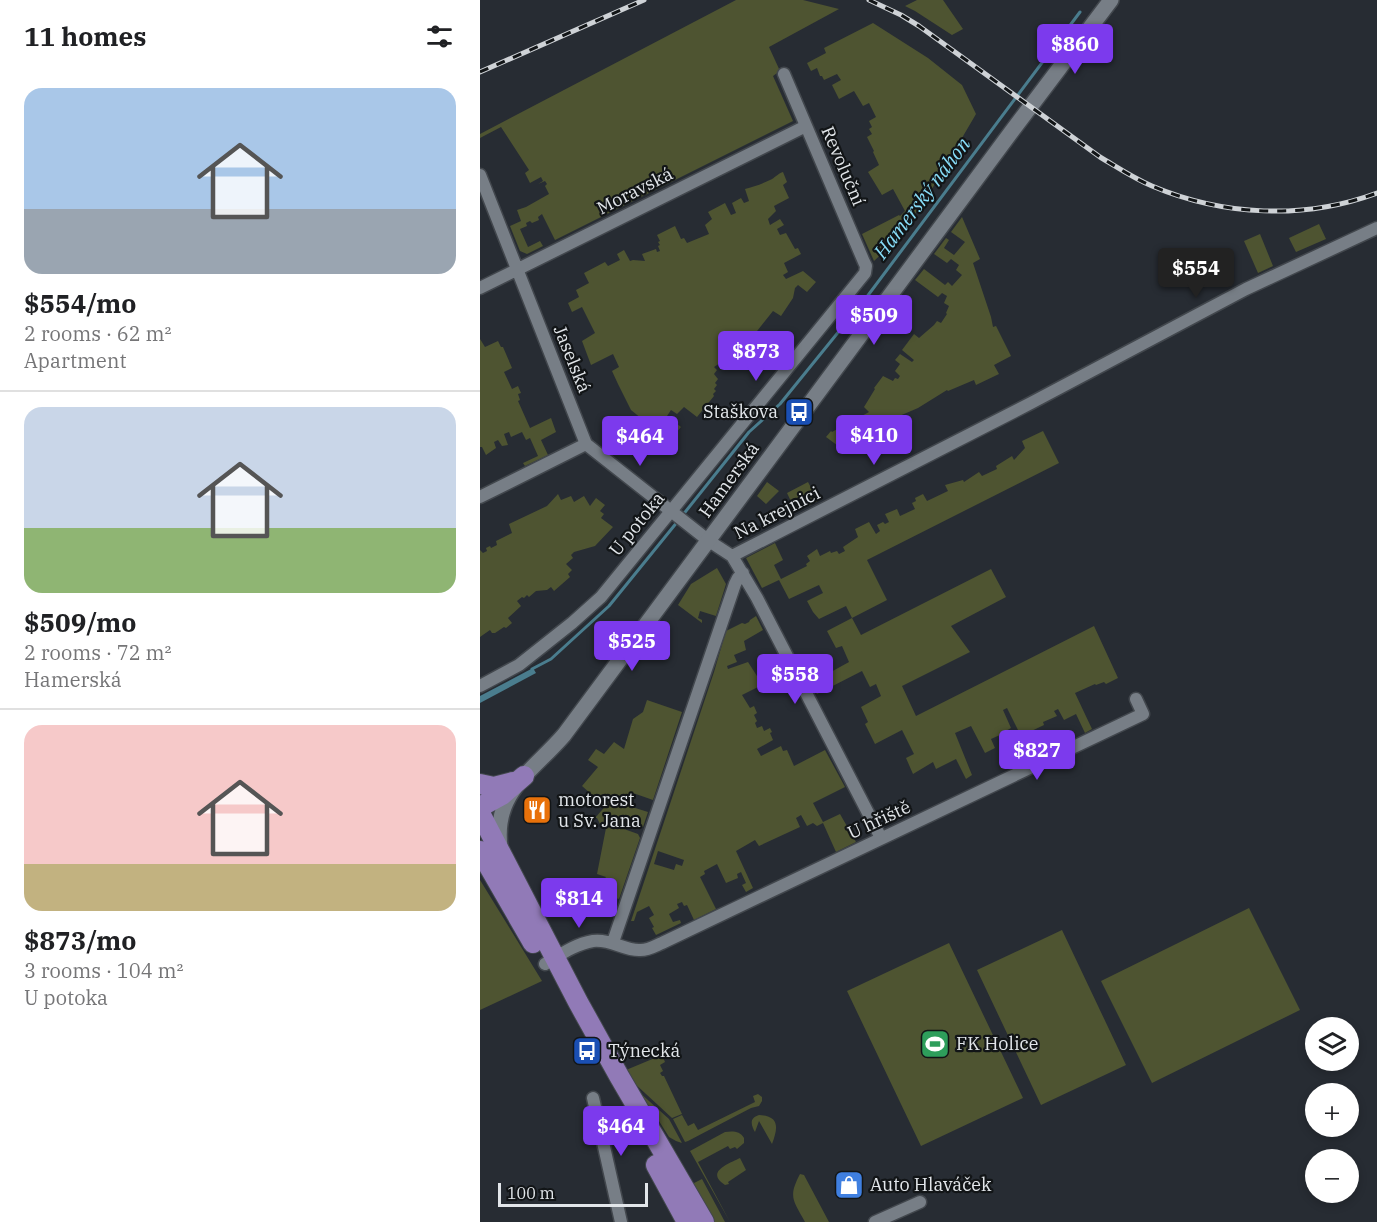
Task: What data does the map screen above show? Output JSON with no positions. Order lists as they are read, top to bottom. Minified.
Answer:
{"streets":{"street":["Revoluční","Moravská","Jaselská","Hamerská","Na krejnici","U potoka","U hřiště"]},"crossings":[["Revoluční","Moravská"],["Revoluční","U potoka"],["Moravská","Jaselská"]],"water":["Hamerský náhon"],"places":{"bus stop":["Staškova","Týnecká"],"restaurant":["motorest u Sv. Jana"],"sports":["FK Holice"],"shop":["Auto Hlaváček"]},"scale_bar":"100 m","page":{"heading":"11 homes","price":["$860","$554","$509","$873","$410","$464","$525","$558","$827","$814","$464"],"list":[{"name":"$554/mo","note":"2 rooms · 62 m² · Apartment"},{"name":"$509/mo","note":"2 rooms · 72 m² · Hamerská"},{"name":"$873/mo","note":"3 rooms · 104 m² · U potoka"}],"map_buttons":["+","−"],"scale":"100 m"}}
